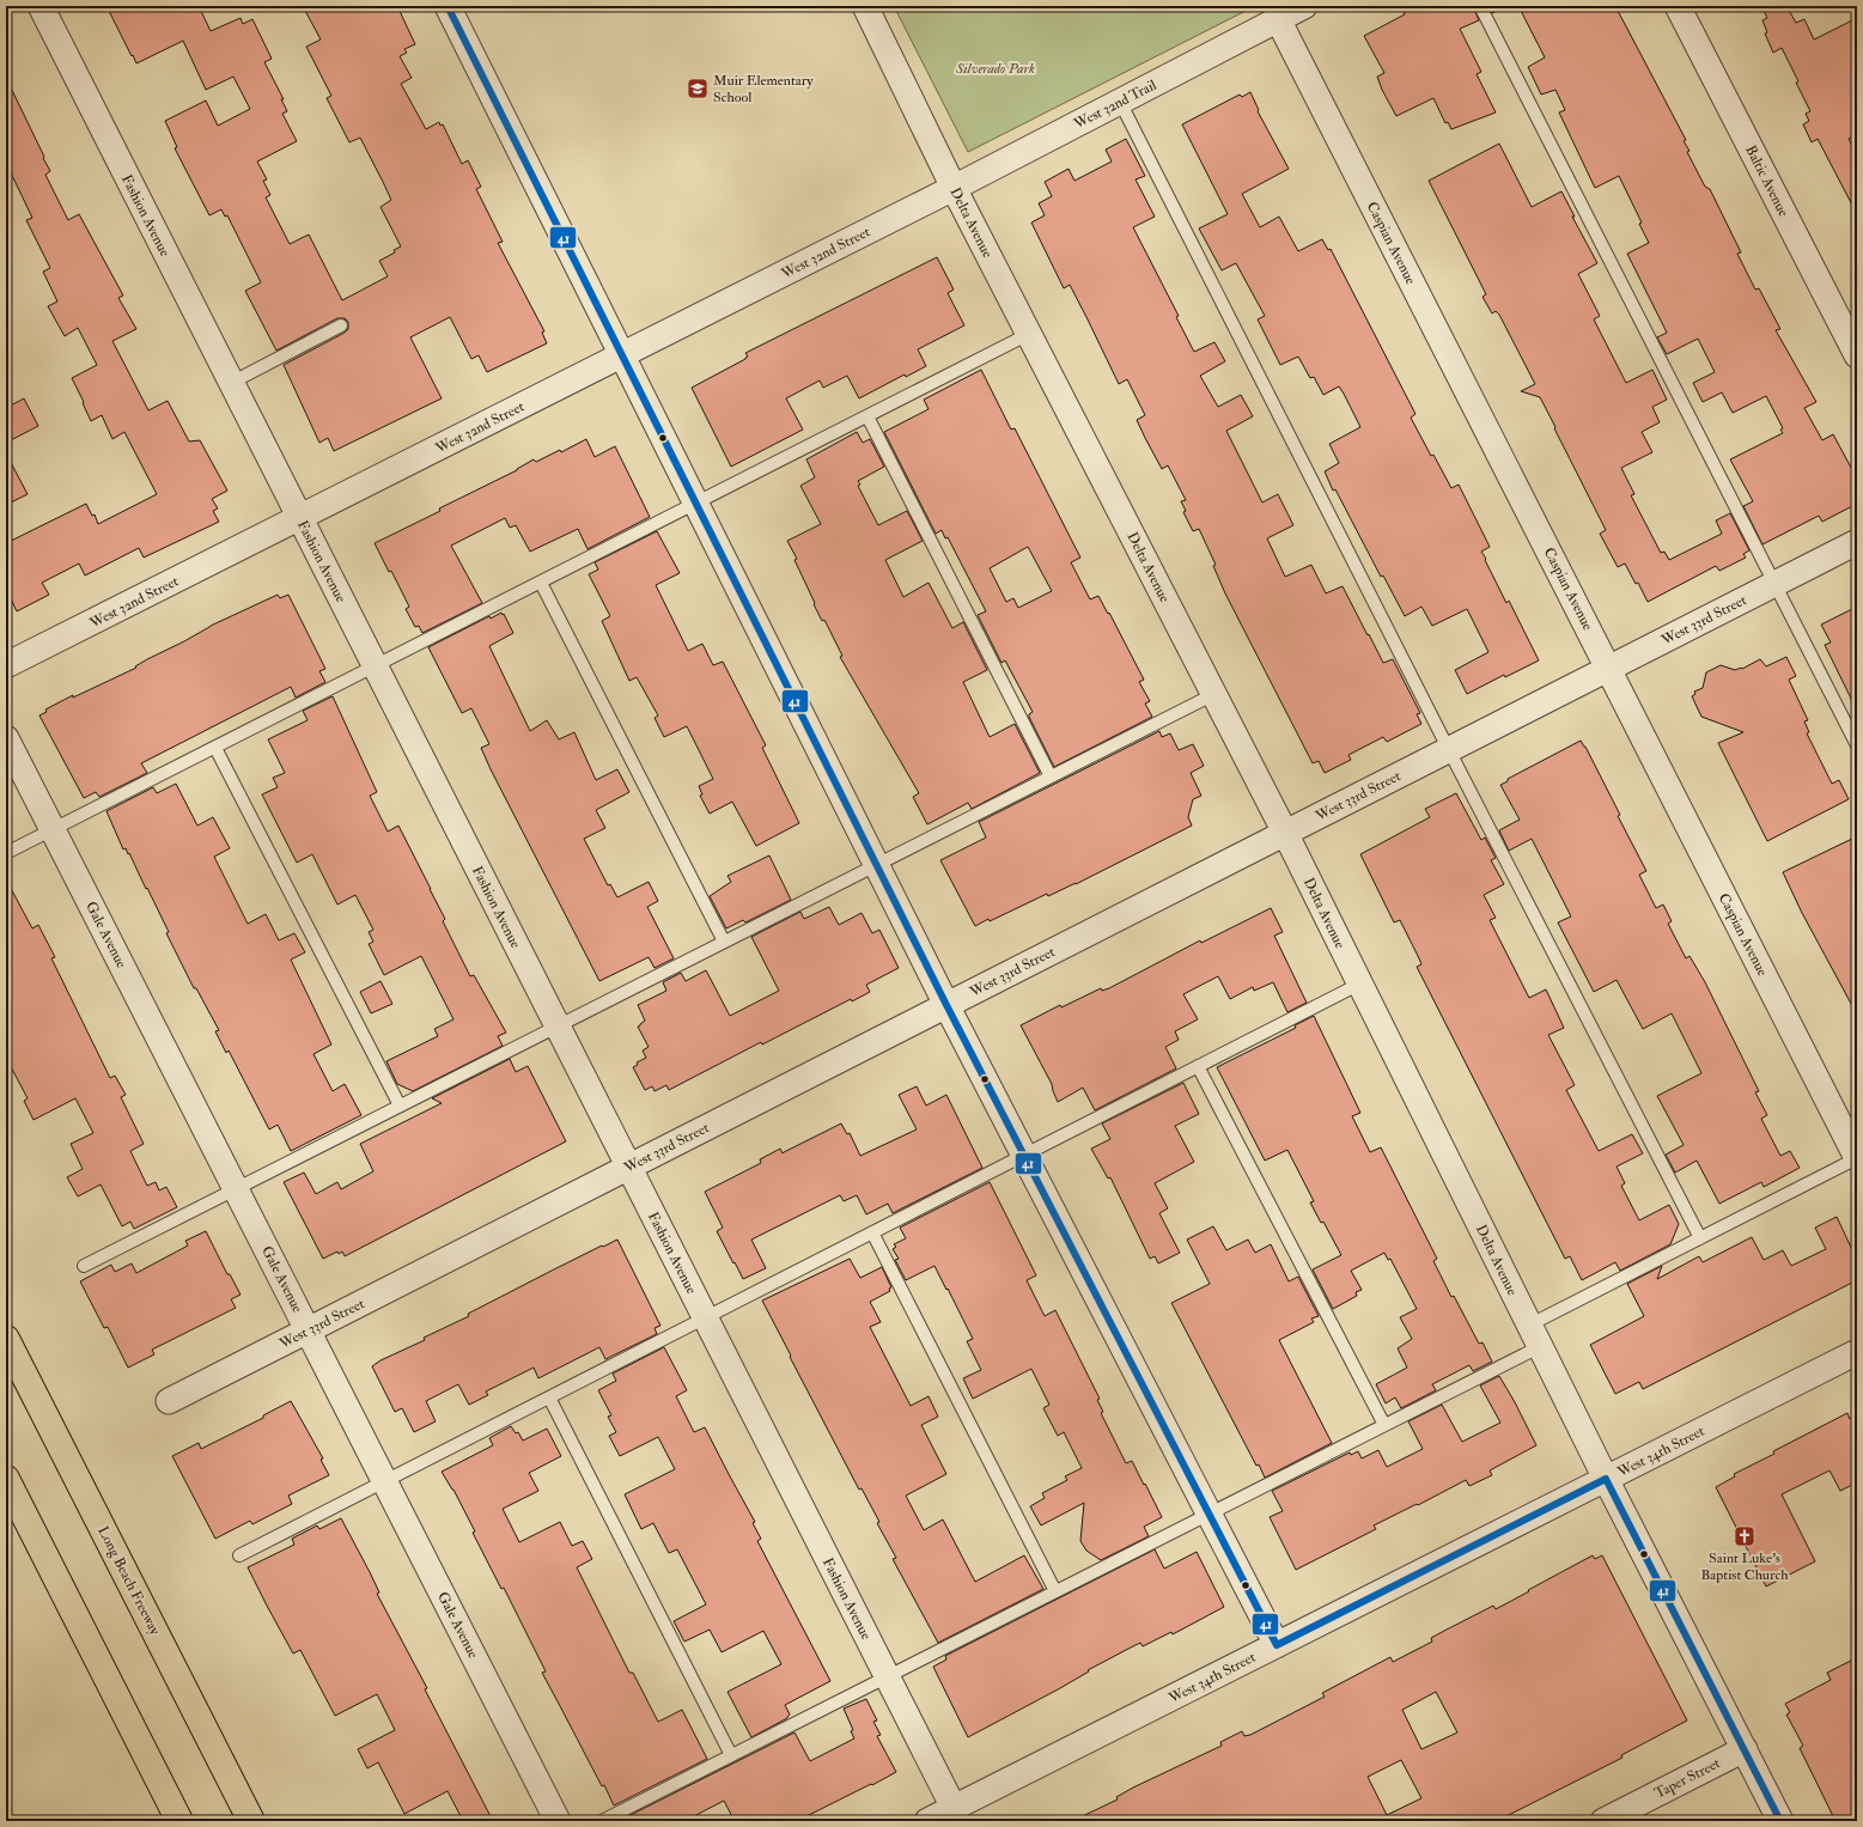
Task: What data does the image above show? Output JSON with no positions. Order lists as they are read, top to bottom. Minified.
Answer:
{"streets":{"highway":["Long Beach Freeway"],"street":["West 32nd Trail","Baltic Avenue","Fashion Avenue","Delta Avenue","Caspian Avenue","West 32nd Street","West 33rd Street","Gale Avenue","West 34th Street","Taper Street"]},"crossings":[["West 32nd Trail","Delta Avenue"],["West 32nd Trail","Caspian Avenue"],["West 32nd Trail","West 32nd Street"],["Fashion Avenue","West 32nd Street"],["Fashion Avenue","West 33rd Street"],["Fashion Avenue","West 34th Street"],["Delta Avenue","West 32nd Street"],["Delta Avenue","West 33rd Street"],["Delta Avenue","West 34th Street"],["Delta Avenue","Taper Street"],["Caspian Avenue","West 33rd Street"],["West 33rd Street","Gale Avenue"]],"parks":["Silverado Park"],"places":{"school or university":["Muir Elementary School"],"church":["Saint Luke's Baptist Church"]},"lines":["transit line 41"]}
